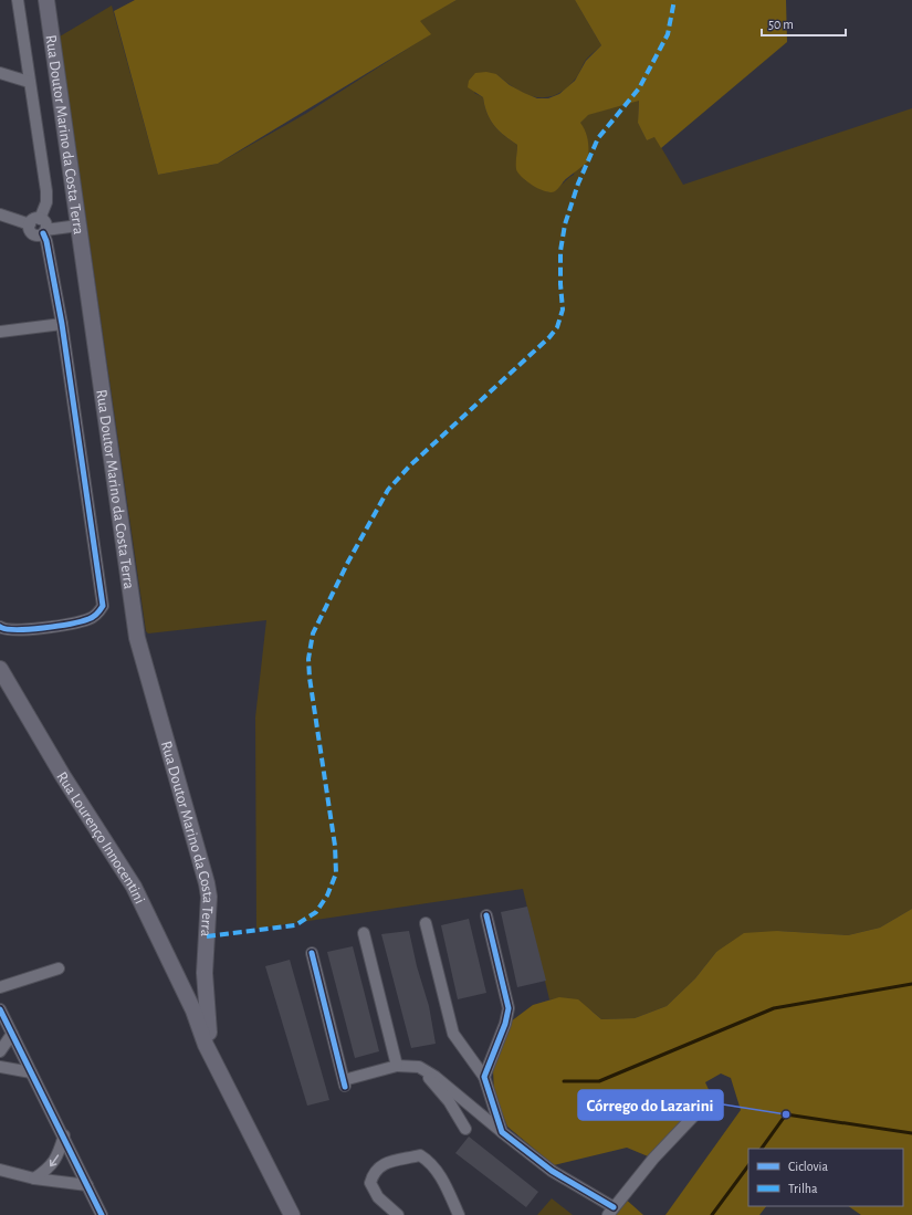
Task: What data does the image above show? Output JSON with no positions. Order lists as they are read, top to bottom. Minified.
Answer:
{"streets":{"main road":["Rua Doutor Marino da Costa Terra","Rua Lourenço Innocentini"]},"crossings":[["Rua Doutor Marino da Costa Terra","Rua Lourenço Innocentini"]],"places":["Córrego do Lazarini"],"legend":["Ciclovia","Trilha"],"scale_bar":"50 m"}
